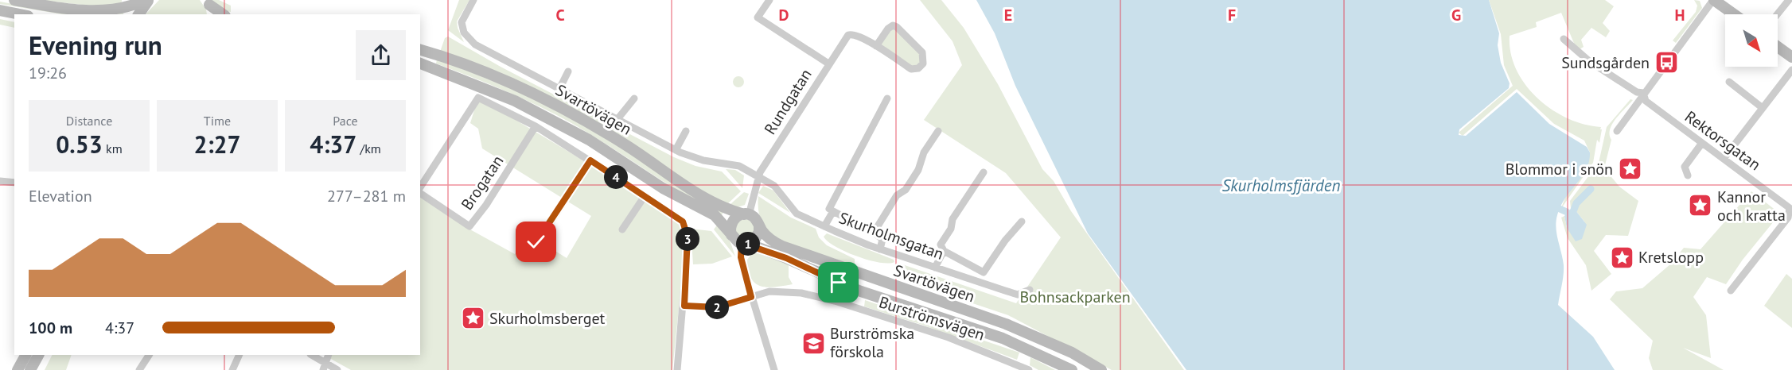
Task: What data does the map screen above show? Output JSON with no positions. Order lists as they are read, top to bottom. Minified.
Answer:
{"streets":{"main road":["Svartövägen"],"street":["Rundgatan","Rektorsgatan","Brogatan","Skurholmsgatan","Burströmsvägen"]},"crossings":[["Rundgatan","Svartövägen"],["Rundgatan","Skurholmsgatan"]],"water":["Skurholmsfjärden"],"parks":["Bohnsackparken"],"places":{"bus stop":["Sundsgården"],"place":["Blommor i snön","Kannor och kratta","Kretslopp","Skurholmsberget"],"school or university":["Burströmska förskola"]},"north":"bottom right","page":{"heading":["Evening run","19:26"],"stats":[["Distance","0.53 km"],["Time","2:27"],["Pace","4:37 /km"]],"pins":["4","3","1","2"],"chart":["Elevation","277–281 m"],"list":[{"name":"100 m","note":"4:37"}]},"grid":{"columns":["C","D","E","F","G","H"]}}
